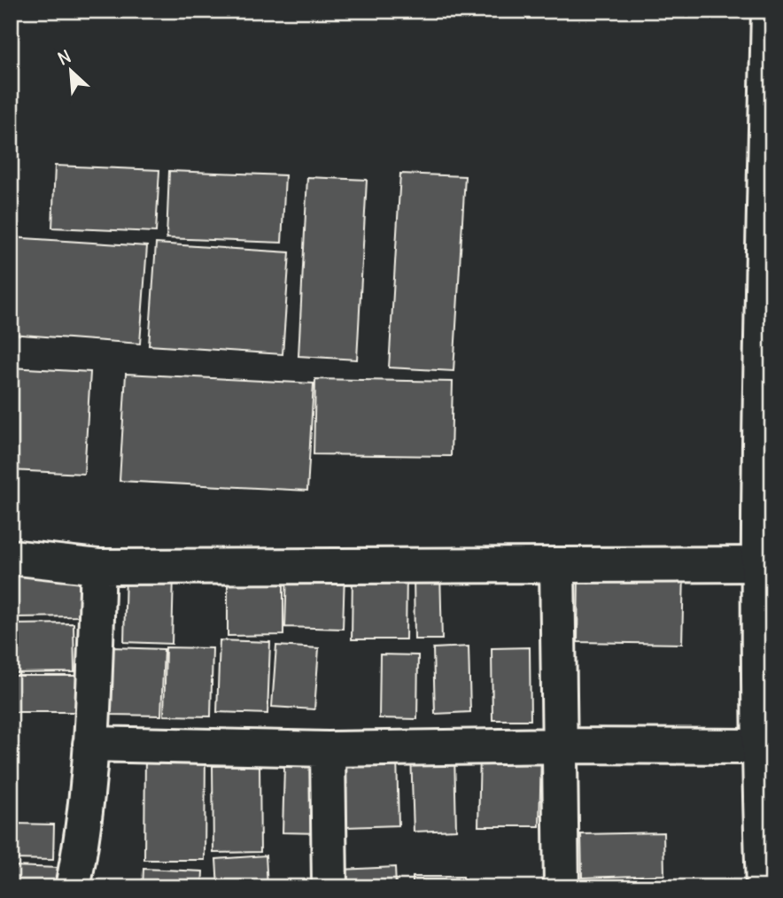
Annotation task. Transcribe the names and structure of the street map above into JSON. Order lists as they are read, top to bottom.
{
  "north": "top left"
}
